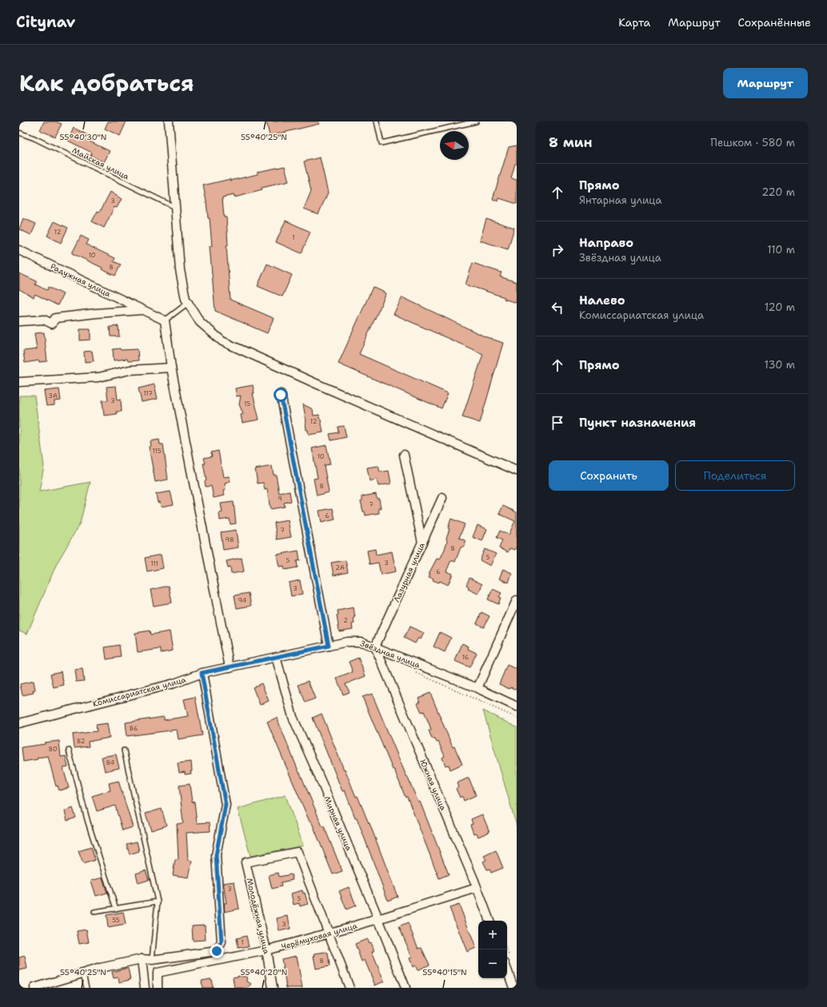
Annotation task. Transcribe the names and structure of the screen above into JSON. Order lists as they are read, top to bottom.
{
  "streets": {
    "street": [
      "Радужная улица",
      "Лазурная улица",
      "Звёздная улица",
      "Комиссариатская улица",
      "Южная улица",
      "Мирная улица",
      "Молодёжная улица",
      "Черёмуховая улица"
    ],
    "lane": ["Майская улица"]
  },
  "crossings": [
    ["Лазурная улица", "Звёздная улица"],
    ["Лазурная улица", "Южная улица"],
    ["Звёздная улица", "Комиссариатская улица"],
    ["Звёздная улица", "Южная улица"],
    ["Звёздная улица", "Мирная улица"],
    ["Южная улица", "Черёмуховая улица"],
    ["Мирная улица", "Черёмуховая улица"],
    ["Молодёжная улица", "Черёмуховая улица"]
  ],
  "house_numbers": [
    "3",
    "12",
    "1",
    "10",
    "8",
    "117",
    "3А",
    "3",
    "15",
    "12",
    "115",
    "10",
    "8",
    "9",
    "7",
    "6",
    "7",
    "98",
    "8",
    "5",
    "5",
    "3",
    "111",
    "2А",
    "6",
    "3",
    "94",
    "2",
    "16",
    "86",
    "82",
    "80",
    "84",
    "3",
    "5",
    "55",
    "3",
    "1",
    "8"
  ],
  "north": "left",
  "page": {
    "header": "Citynav",
    "nav": ["Карта", "Маршрут", "Сохранённые"],
    "title": "Как добраться",
    "buttons": [
      "Маршрут",
      ["Сохранить", "Поделиться"]
    ],
    "heading": ["8 мин", "Пешком · 580 m"],
    "list": [
      ["Прямо", "Янтарная улица", "220 m"],
      ["Направо", "Звёздная улица", "110 m"],
      ["Налево", "Комиссариатская улица", "120 m"],
      ["Прямо", "130 m"],
      "Пункт назначения"
    ],
    "map_buttons": ["+", "−"]
  },
  "coordinates": [
    "55°40'30\"N",
    "55°40'25\"N",
    "55°40'20\"N",
    "55°40'15\"N"
  ]
}
